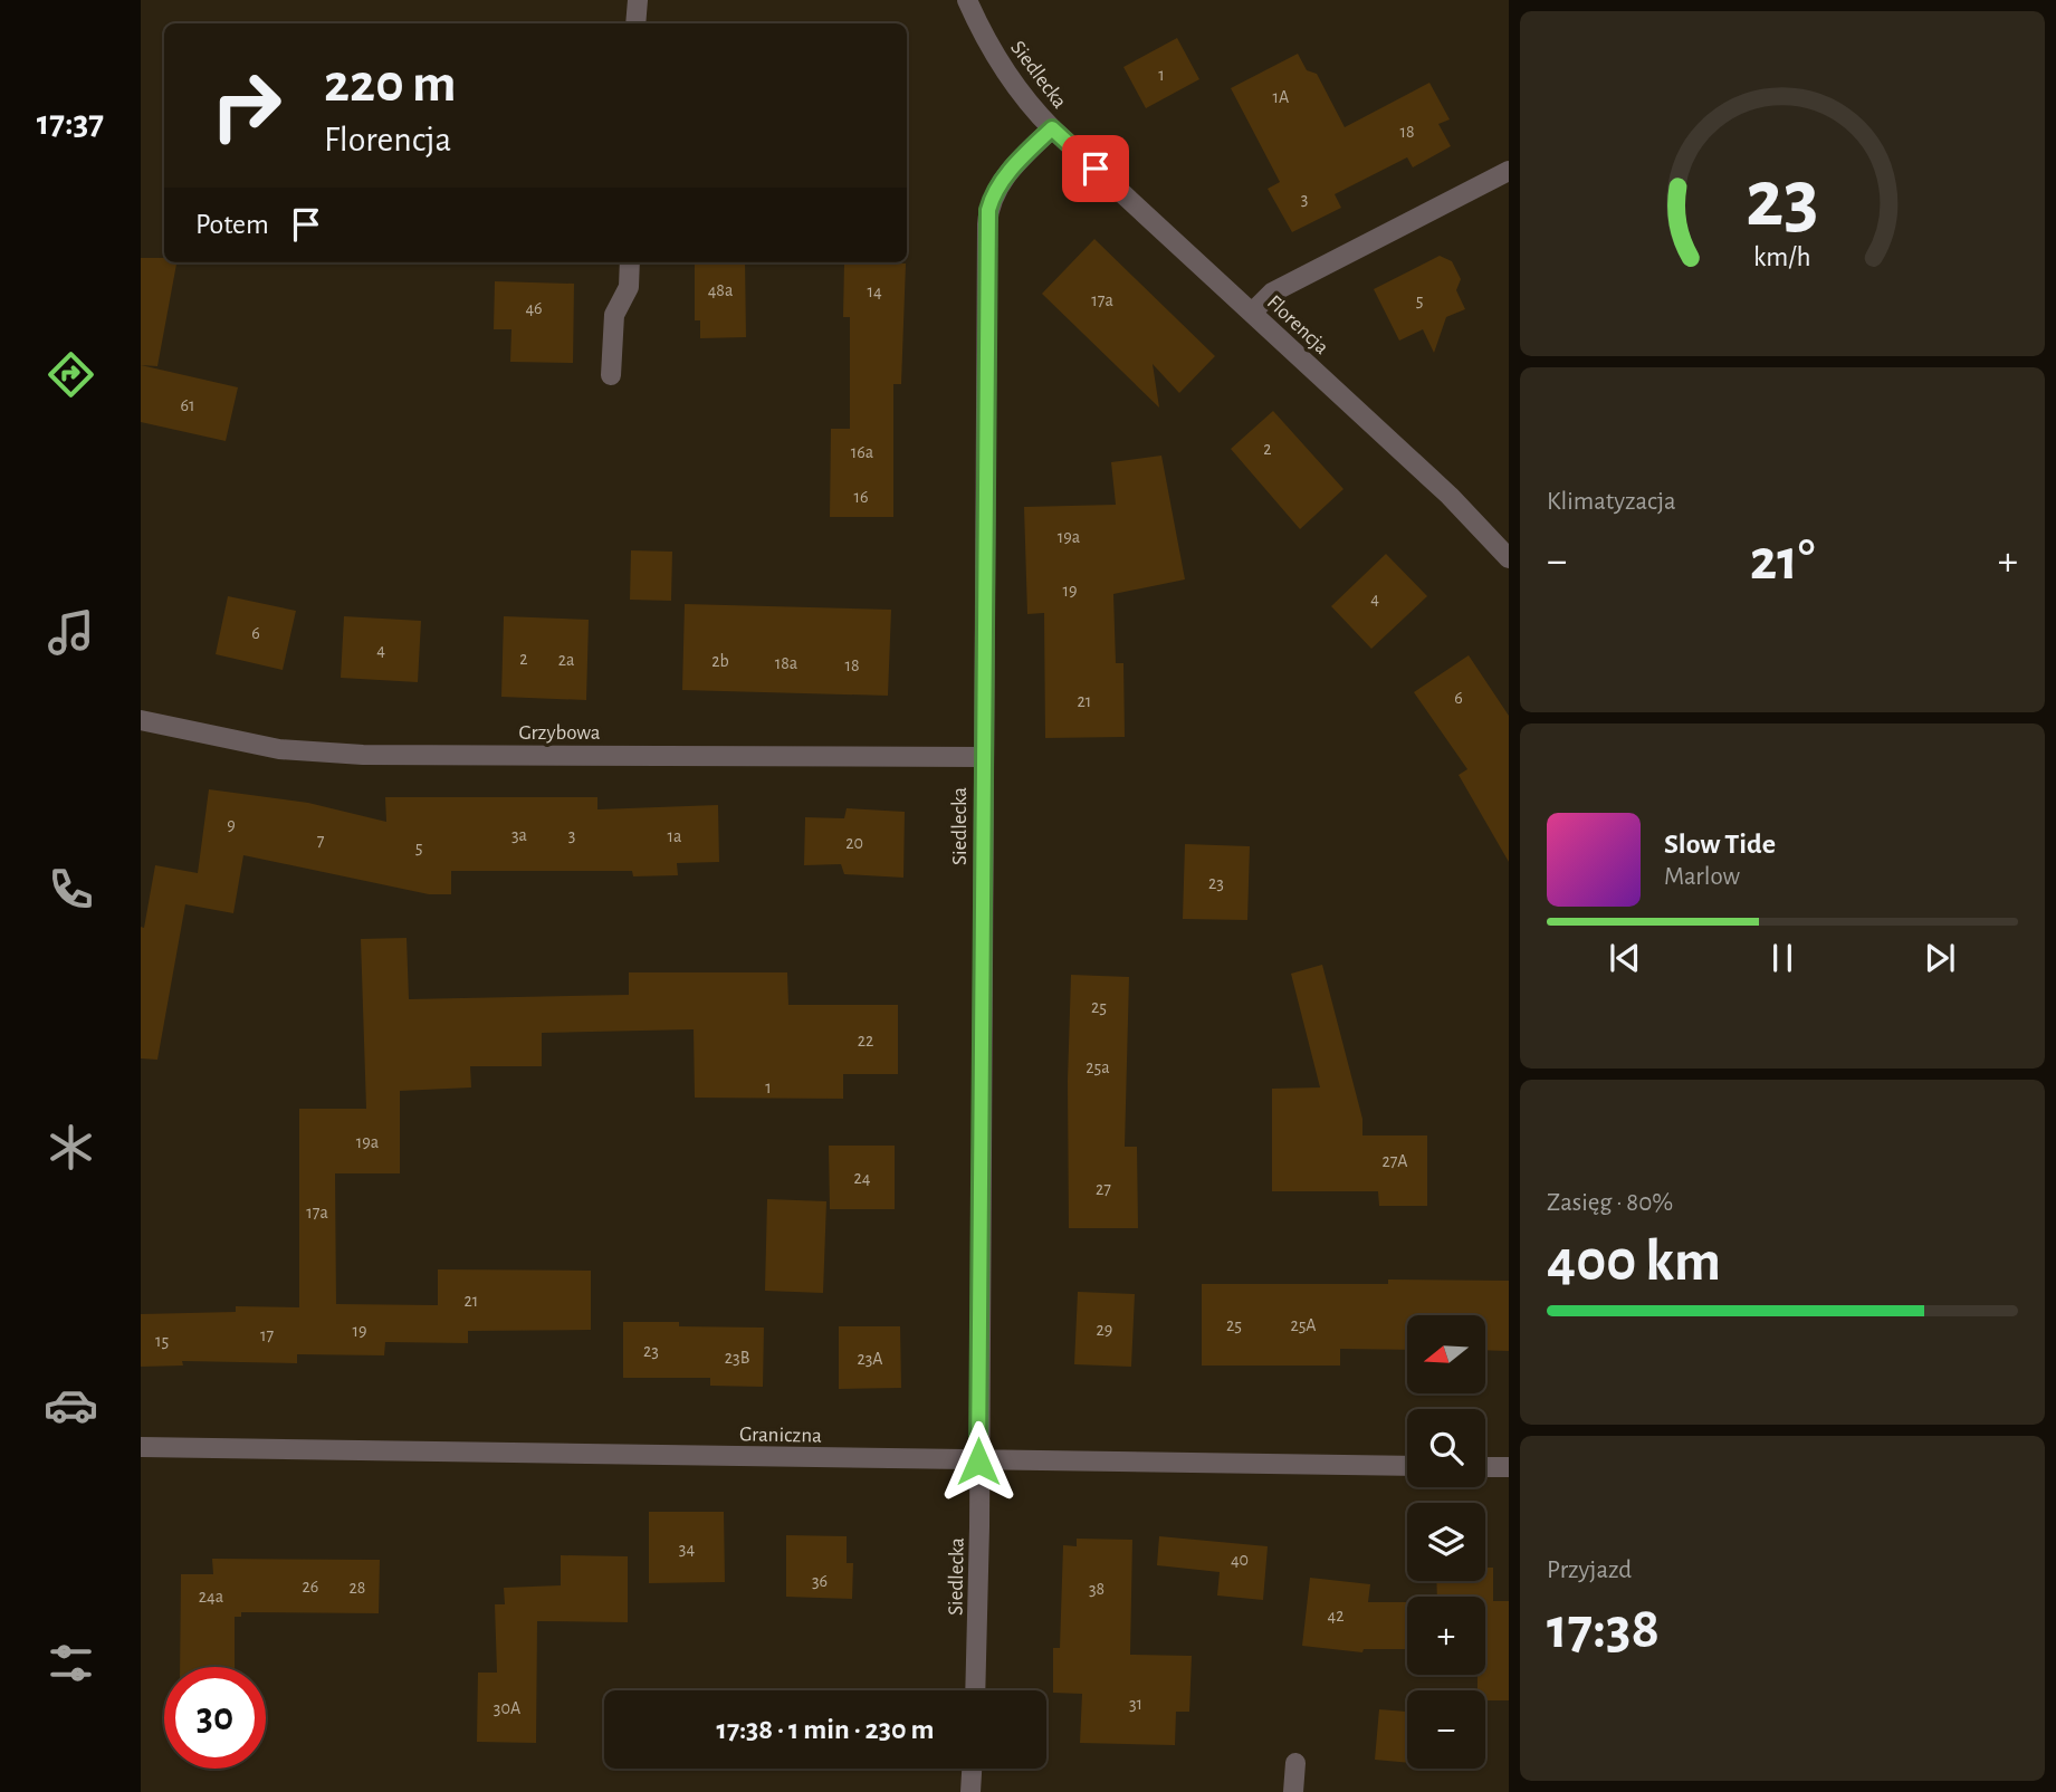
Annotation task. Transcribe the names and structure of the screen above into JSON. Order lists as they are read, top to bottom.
{
  "streets": {
    "street": [
      "Siedlecka",
      "Florencja",
      "Grzybowa",
      "Graniczna"
    ]
  },
  "crossings": [
    ["Siedlecka", "Florencja"],
    ["Siedlecka", "Grzybowa"],
    ["Siedlecka", "Graniczna"]
  ],
  "house_numbers": [
    "1",
    "1A",
    "18",
    "3",
    "48a",
    "14",
    "17a",
    "5",
    "46",
    "61",
    "2",
    "16a",
    "16",
    "19a",
    "19",
    "4",
    "6",
    "4",
    "2",
    "2a",
    "2b",
    "18a",
    "18",
    "6",
    "21",
    "9",
    "3a",
    "3",
    "1a",
    "7",
    "20",
    "5",
    "23",
    "25",
    "22",
    "25a",
    "1",
    "19a",
    "27A",
    "24",
    "27",
    "17a",
    "21",
    "25",
    "25A",
    "29",
    "19",
    "17",
    "15",
    "23",
    "23B",
    "23A",
    "34",
    "40",
    "36",
    "26",
    "28",
    "38",
    "24a",
    "42",
    "31",
    "30A"
  ],
  "north": "left",
  "page": {
    "tabs": "17:37",
    "turn": ["220 m", "Florencja"],
    "then": "Potem",
    "tile": [
      "Klimatyzacja",
      ["Zasięg · 80%", "400 km"],
      ["Przyjazd", "17:38"]
    ],
    "heat": ["−", "21°", "+"],
    "song": ["Slow Tide", "Marlow"],
    "map_buttons": ["+", "−"],
    "limit": "30",
    "trip": "17:38 · 1 min · 230 m",
    "gauge": ["23", "km/h"]
  }
}
